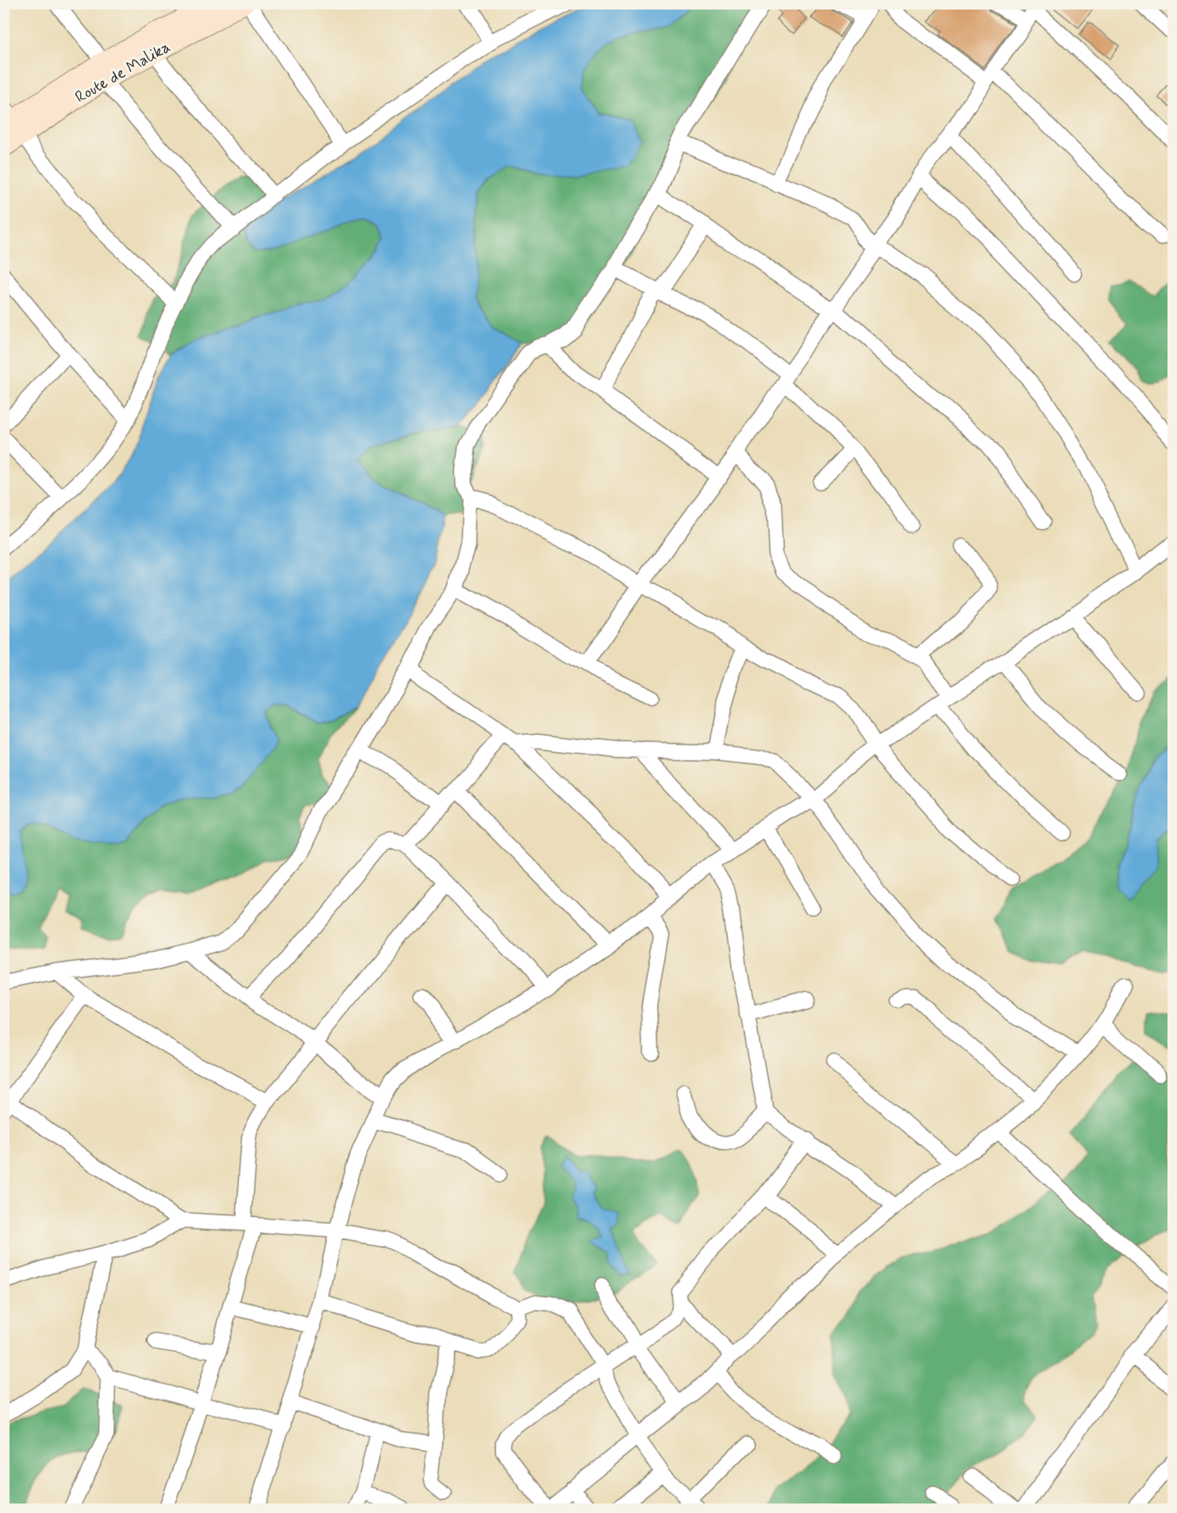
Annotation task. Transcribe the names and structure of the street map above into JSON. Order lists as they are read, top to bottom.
{
  "streets": {
    "main road": ["Route de Malika"]
  }
}
